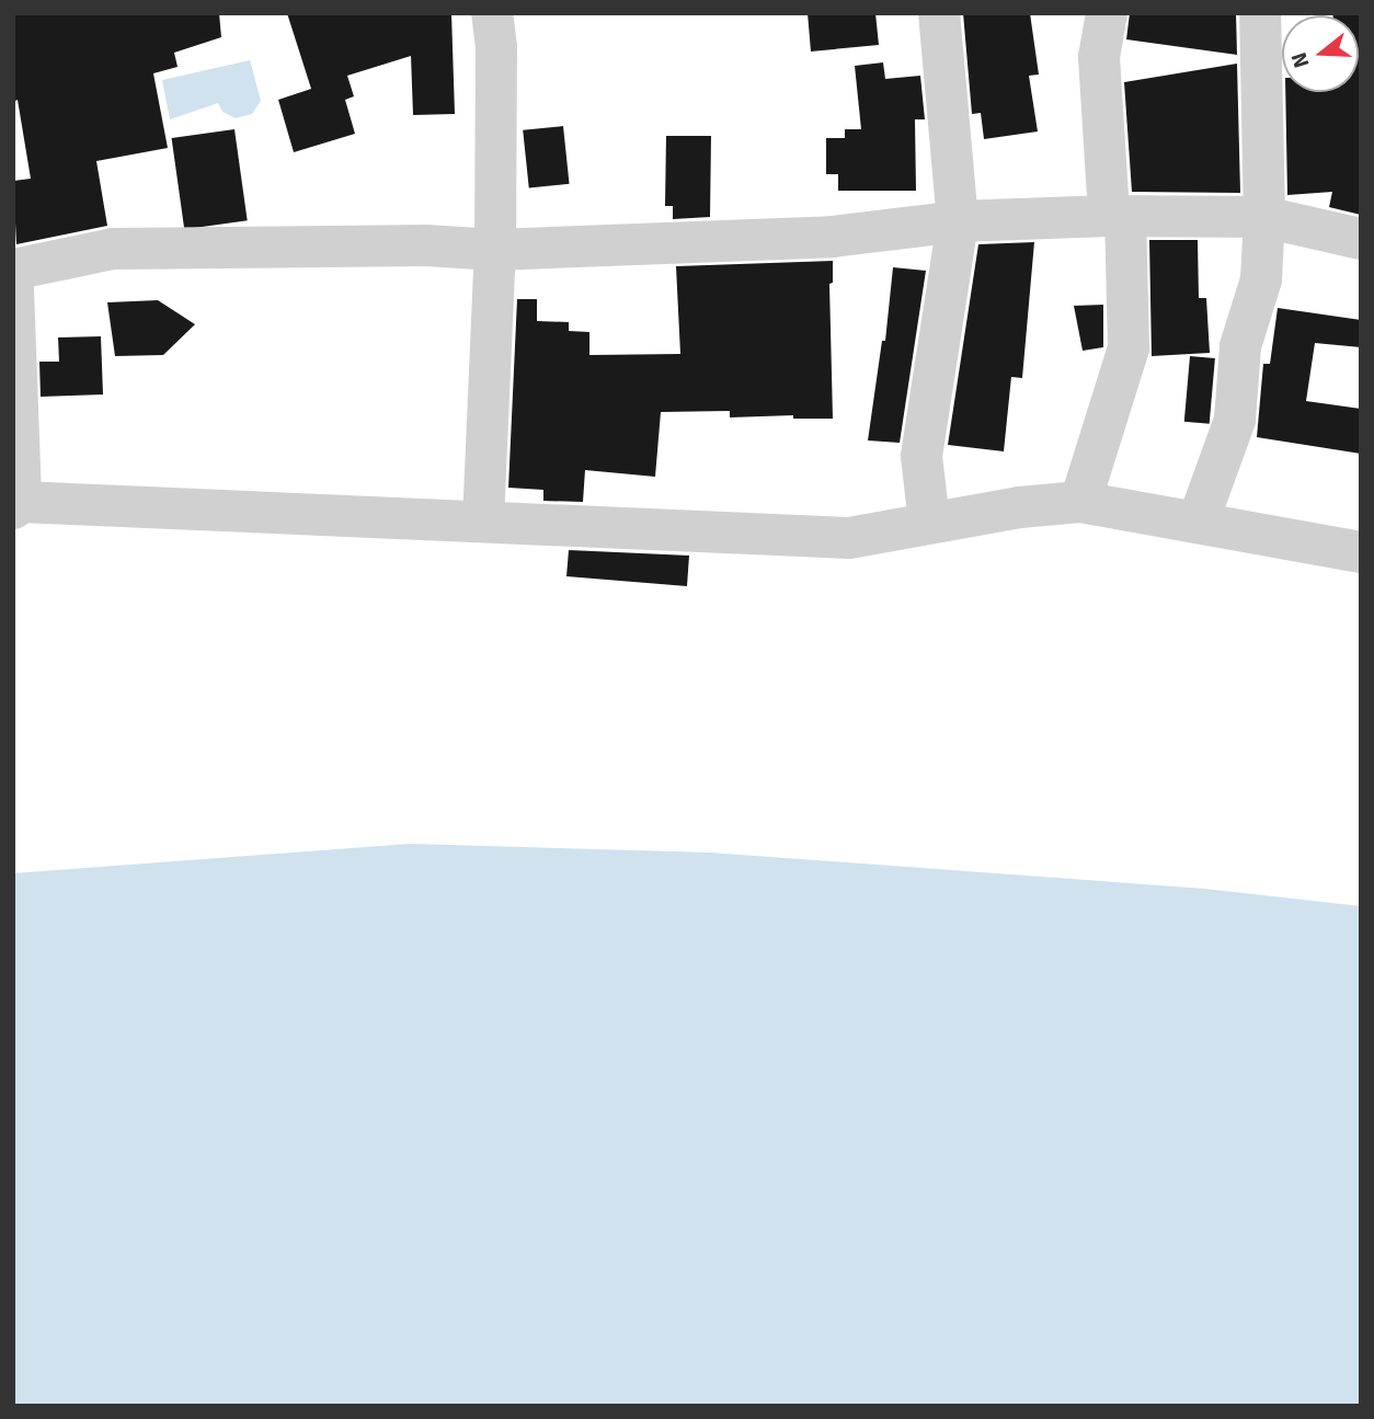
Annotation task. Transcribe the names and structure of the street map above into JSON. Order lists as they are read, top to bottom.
{
  "north": "left"
}
